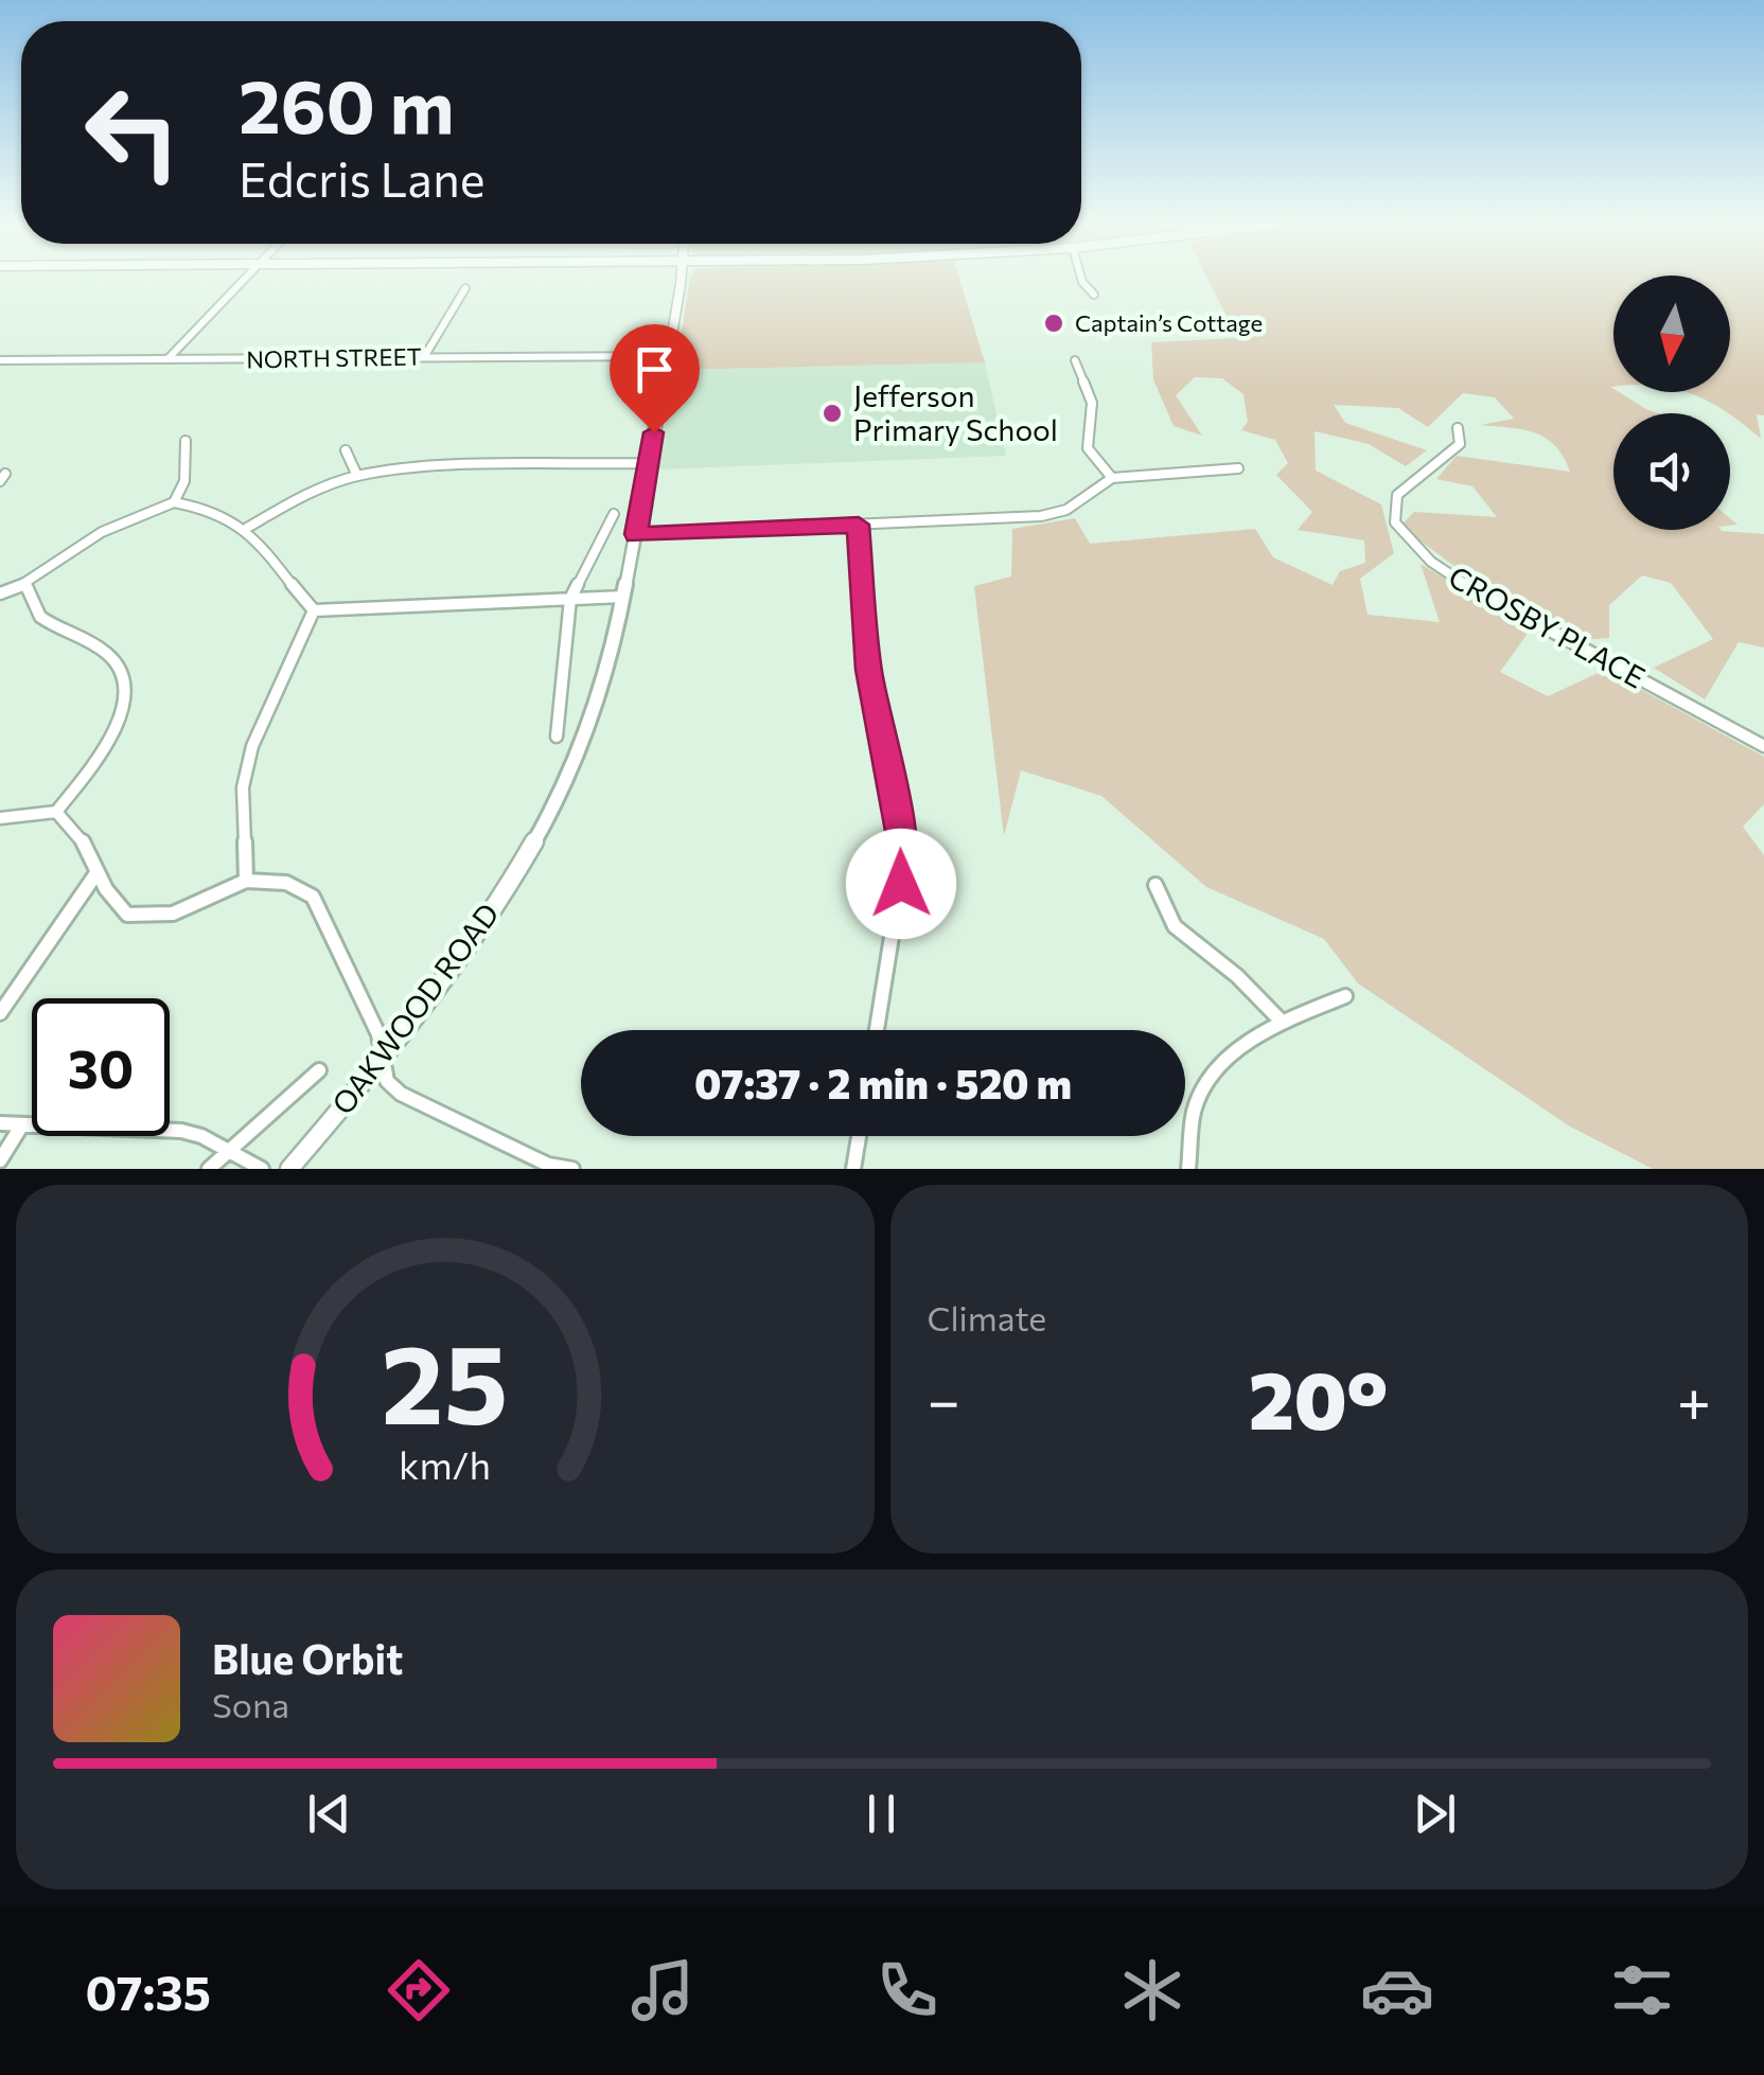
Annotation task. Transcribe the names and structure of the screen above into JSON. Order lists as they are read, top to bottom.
{
  "streets": {
    "main road": ["OAKWOOD ROAD"],
    "street": ["NORTH STREET", "CROSBY PLACE"]
  },
  "crossings": [
    ["NORTH STREET", "OAKWOOD ROAD"]
  ],
  "places": ["Captain’s Cottage", "Jefferson Primary School"],
  "north": "bottom",
  "page": {
    "turn": ["260 m", "Edcris Lane"],
    "limit": "30",
    "trip": "07:37 · 2 min · 520 m",
    "tile": "Climate",
    "heat": ["−", "20°", "+"],
    "song": ["Blue Orbit", "Sona"],
    "tabs": "07:35",
    "gauge": ["25", "km/h"]
  }
}
